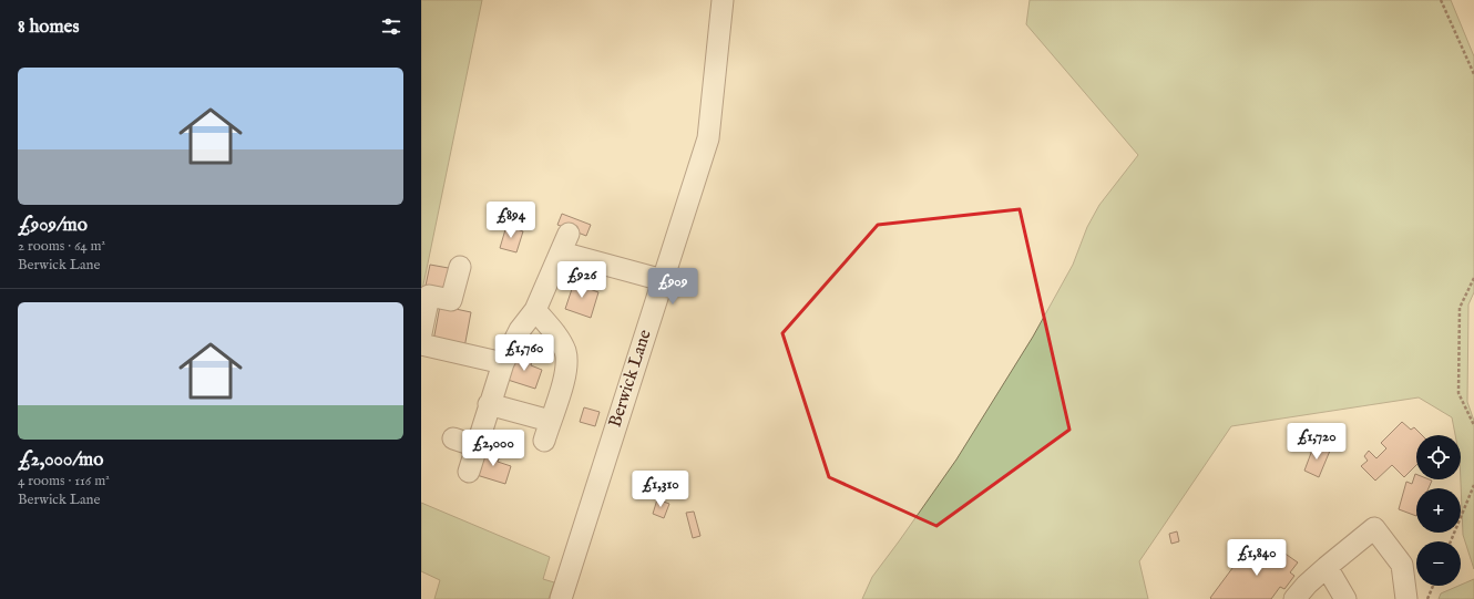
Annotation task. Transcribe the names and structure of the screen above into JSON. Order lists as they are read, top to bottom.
{
  "streets": {
    "street": ["Berwick Lane"]
  },
  "page": {
    "heading": "8 homes",
    "list": [
      {
        "name": "£909/mo",
        "note": "2 rooms · 64 m² · Berwick Lane"
      },
      {
        "name": "£2,000/mo",
        "note": "4 rooms · 116 m² · Berwick Lane"
      }
    ],
    "price": [
      "£894",
      "£926",
      "£909",
      "£1,760",
      "£1,720",
      "£2,000",
      "£1,310",
      "£1,840"
    ],
    "map_buttons": ["+", "−"]
  }
}
